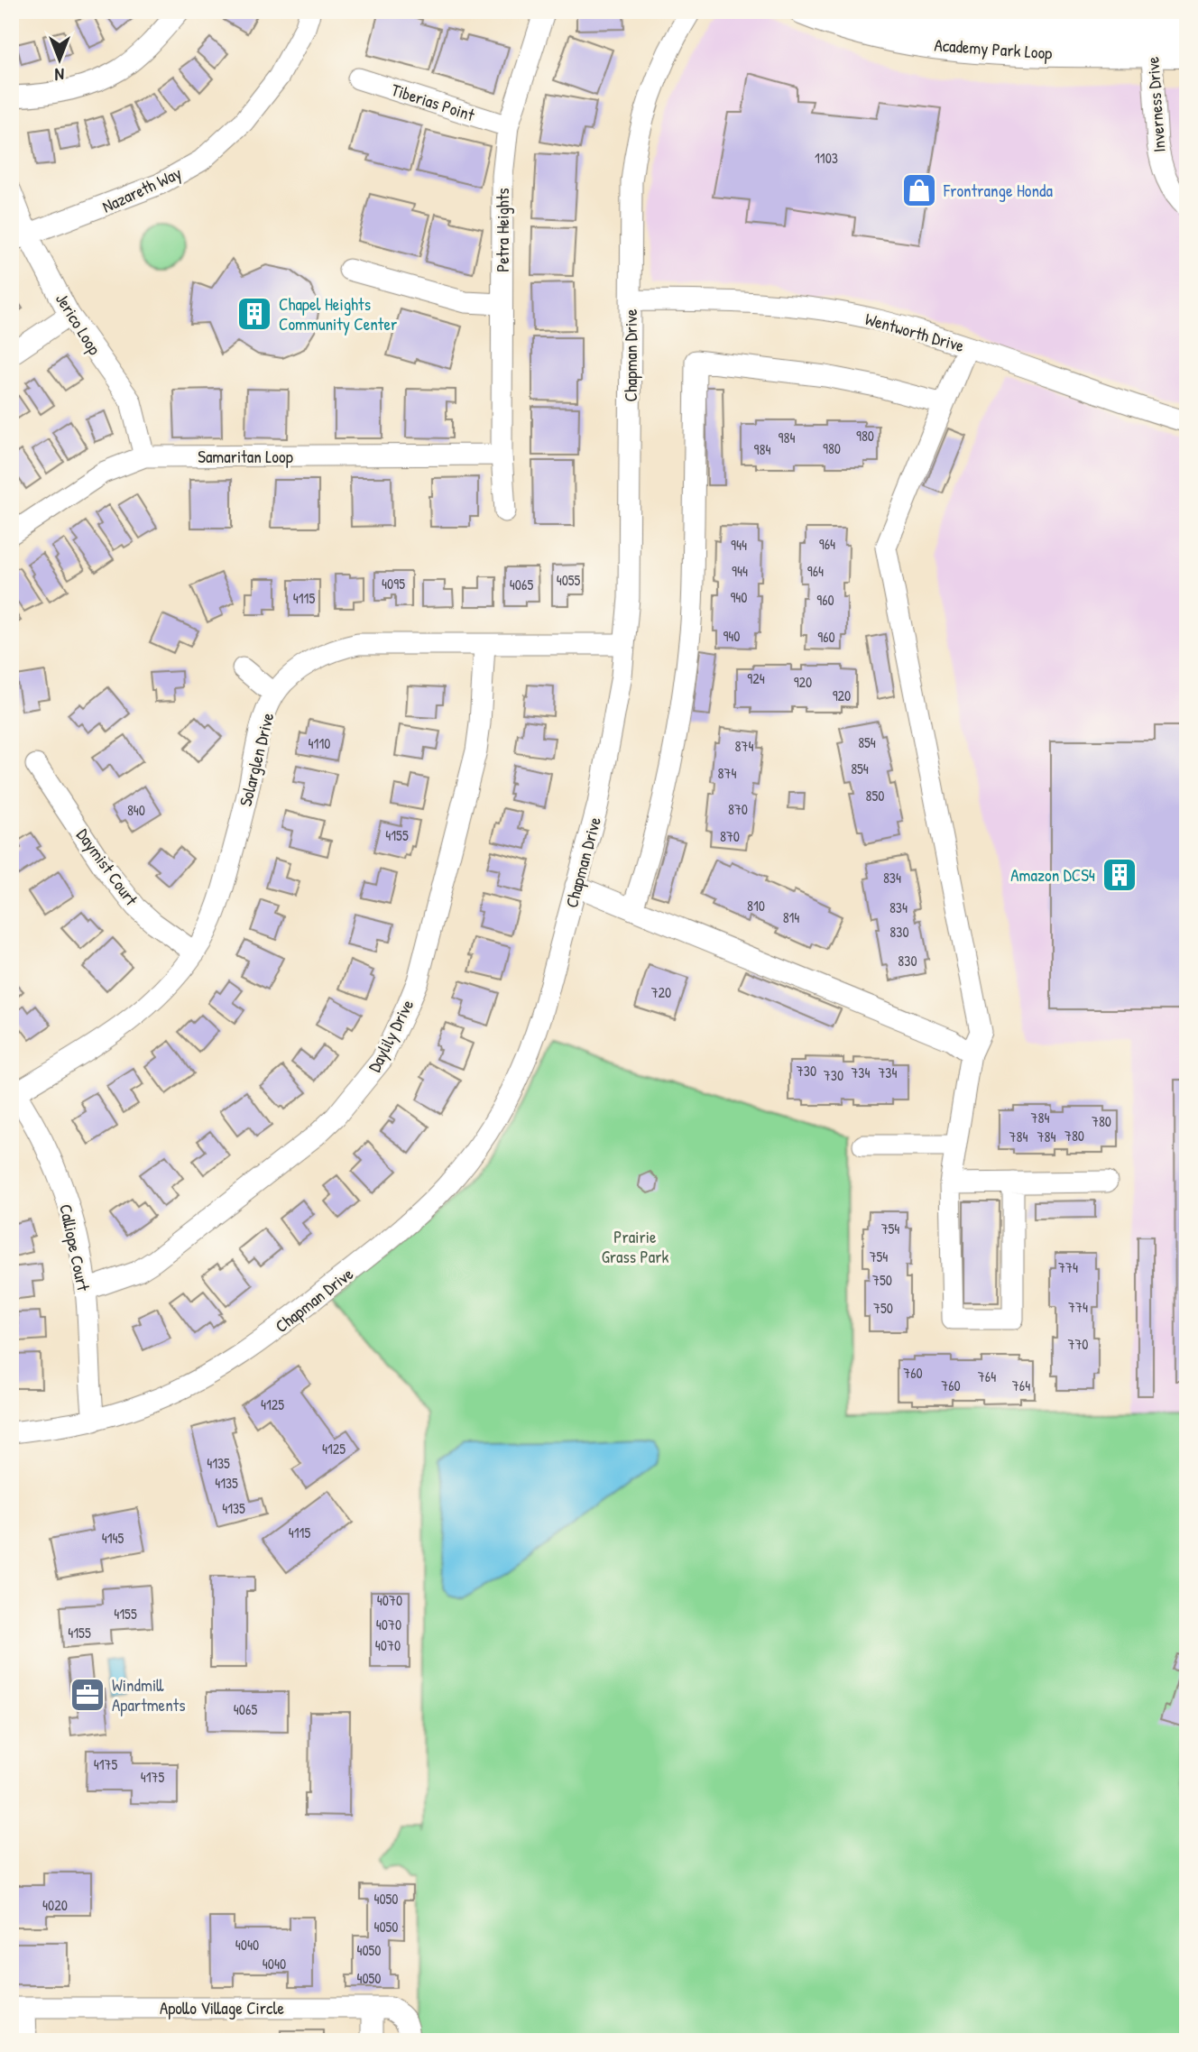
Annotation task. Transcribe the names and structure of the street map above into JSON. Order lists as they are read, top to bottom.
{
  "streets": {
    "street": [
      "Academy Park Loop",
      "Tiberias Point",
      "Inverness Drive",
      "Nazareth Way",
      "Petra Heights",
      "Jerico Loop",
      "Wentworth Drive",
      "Chapman Drive",
      "Samaritan Loop",
      "Solarglen Drive",
      "Daymist Court",
      "Daylily Drive",
      "Calliope Court",
      "Apollo Village Circle"
    ]
  },
  "crossings": [
    ["Academy Park Loop", "Inverness Drive"],
    ["Tiberias Point", "Petra Heights"],
    ["Nazareth Way", "Jerico Loop"],
    ["Petra Heights", "Samaritan Loop"],
    ["Jerico Loop", "Samaritan Loop"],
    ["Wentworth Drive", "Chapman Drive"],
    ["Chapman Drive", "Solarglen Drive"],
    ["Chapman Drive", "Calliope Court"],
    ["Solarglen Drive", "Daymist Court"],
    ["Solarglen Drive", "Daylily Drive"],
    ["Solarglen Drive", "Calliope Court"],
    ["Daylily Drive", "Calliope Court"]
  ],
  "parks": ["Prairie Grass Park"],
  "places": {
    "shop": ["Frontrange Honda"],
    "building": ["Chapel Heights Community Center", "Amazon DCS4"],
    "office": ["Windmill Apartments"]
  },
  "house_numbers": [
    "1103",
    "980",
    "984",
    "980",
    "984",
    "964",
    "944",
    "944",
    "964",
    "4055",
    "4095",
    "4065",
    "940",
    "4115",
    "960",
    "940",
    "960",
    "924",
    "920",
    "920",
    "854",
    "4110",
    "874",
    "854",
    "874",
    "850",
    "870",
    "840",
    "4155",
    "870",
    "834",
    "810",
    "834",
    "814",
    "830",
    "830",
    "720",
    "730",
    "734",
    "734",
    "730",
    "784",
    "780",
    "780",
    "784",
    "784",
    "754",
    "754",
    "774",
    "750",
    "774",
    "750",
    "770",
    "760",
    "764",
    "760",
    "764",
    "4125",
    "4125",
    "4135",
    "4135",
    "4135",
    "4115",
    "4145",
    "4070",
    "4155",
    "4070",
    "4155",
    "4070",
    "4065",
    "4175",
    "4175",
    "4050",
    "4020",
    "4050",
    "4040",
    "4050",
    "4040",
    "4050"
  ],
  "north": "bottom"
}
